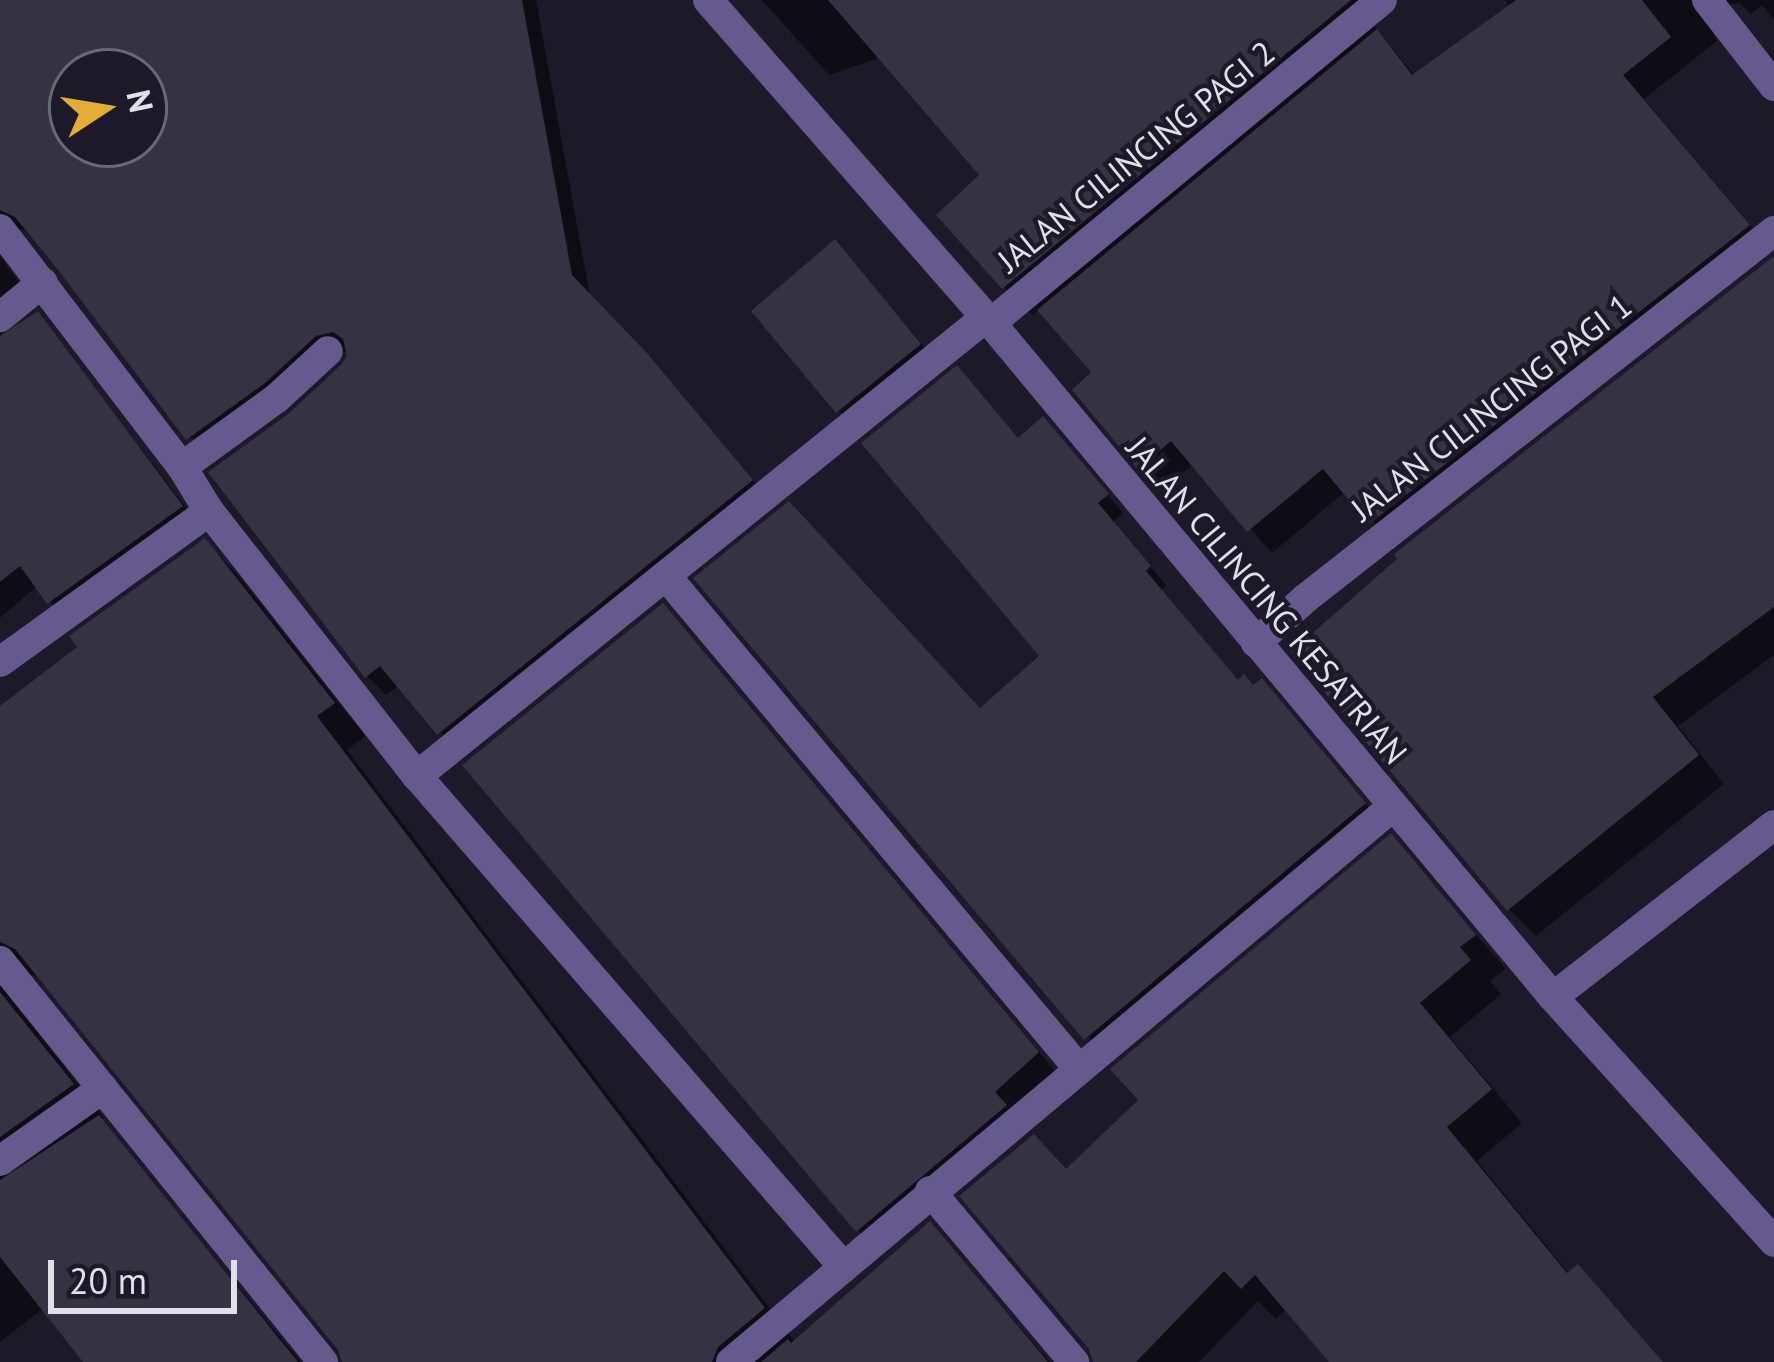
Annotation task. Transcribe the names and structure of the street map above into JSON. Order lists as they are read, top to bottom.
{
  "streets": {
    "street": ["JALAN CILINCING PAGI 2", "JALAN CILINCING PAGI 1", "JALAN CILINCING KESATRIAN"]
  },
  "crossings": [
    ["JALAN CILINCING PAGI 2", "JALAN CILINCING KESATRIAN"],
    ["JALAN CILINCING PAGI 1", "JALAN CILINCING KESATRIAN"]
  ],
  "scale_bar": "20 m",
  "north": "right"
}
